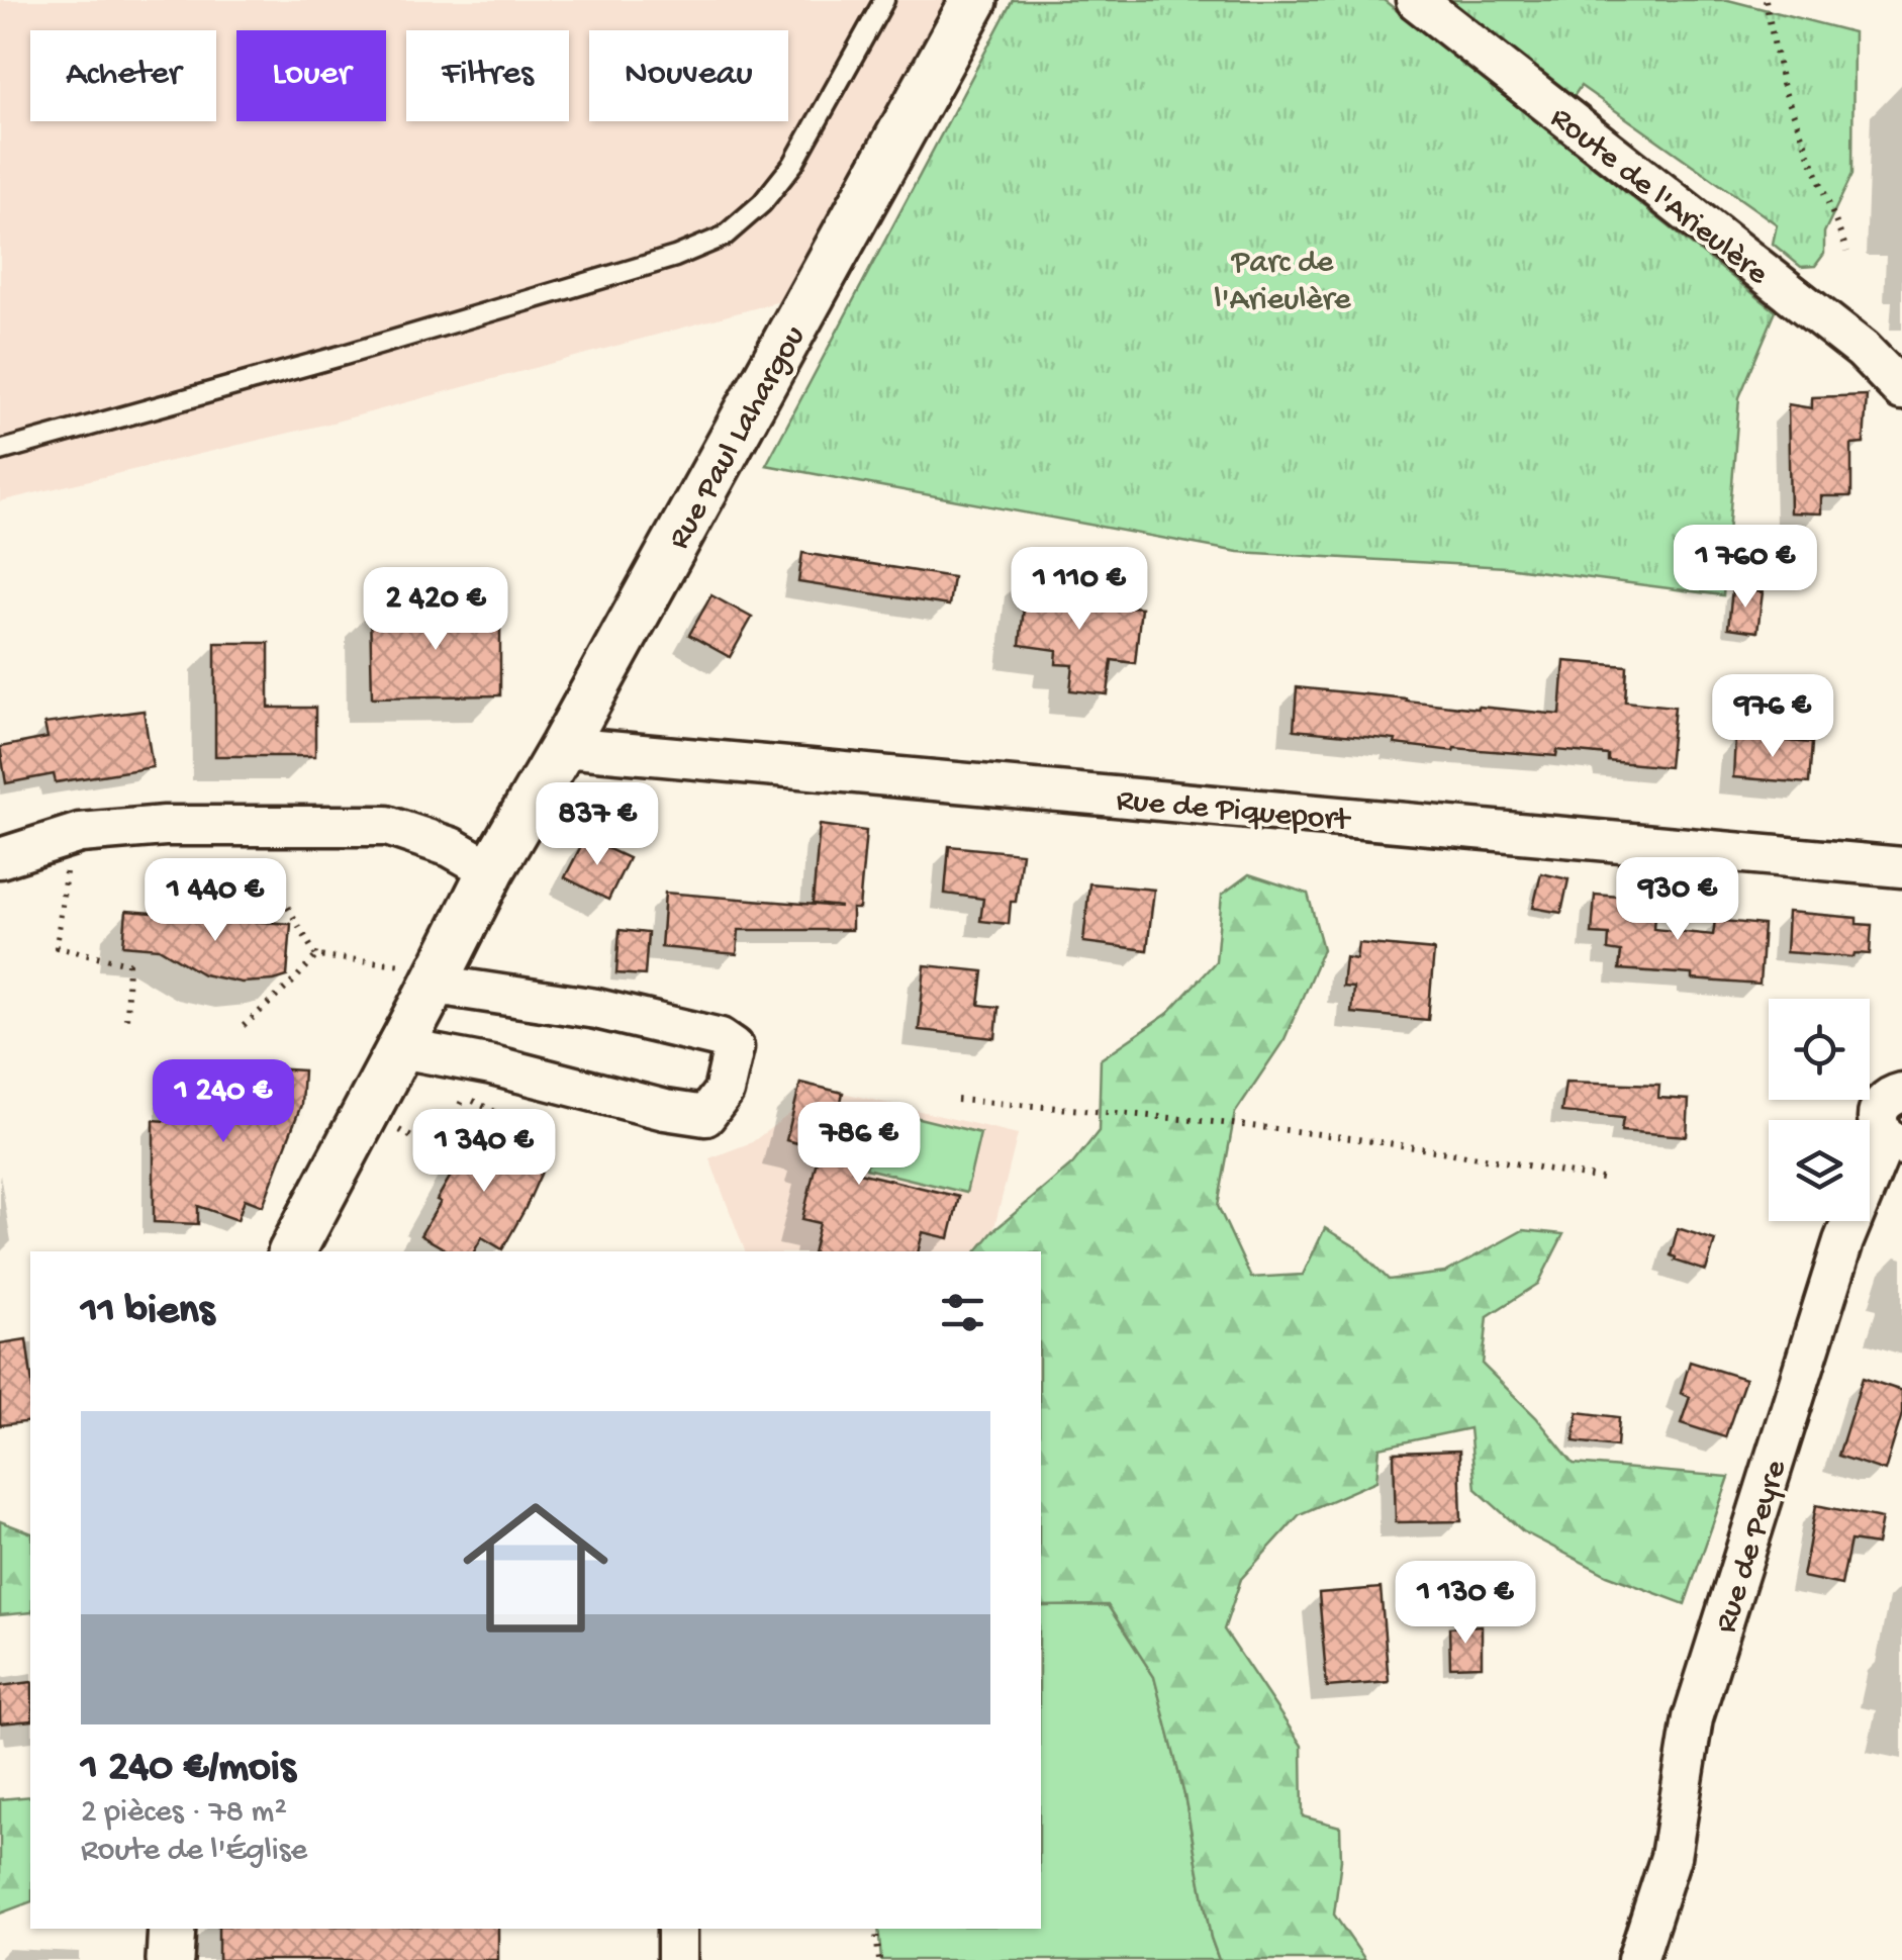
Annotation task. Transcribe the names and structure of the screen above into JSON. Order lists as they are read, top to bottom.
{
  "streets": {
    "street": [
      "Route de l'Arieulère",
      "Rue Paul Lahargou",
      "Rue de Piqueport",
      "Rue de Peyre"
    ]
  },
  "crossings": [
    ["Rue Paul Lahargou", "Rue de Piqueport"]
  ],
  "parks": ["Parc de l'Arieulère"],
  "page": {
    "chip": [
      "Acheter",
      "Louer",
      "Filtres",
      "Nouveau"
    ],
    "price": [
      "1 760 €",
      "1 110 €",
      "2 420 €",
      "976 €",
      "837 €",
      "930 €",
      "1 440 €",
      "1 240 €",
      "786 €",
      "1 340 €",
      "1 130 €"
    ],
    "heading": "11 biens",
    "list": [
      {
        "name": "1 240 €/mois",
        "note": "2 pièces · 78 m² · Route de l'Église"
      }
    ]
  }
}
